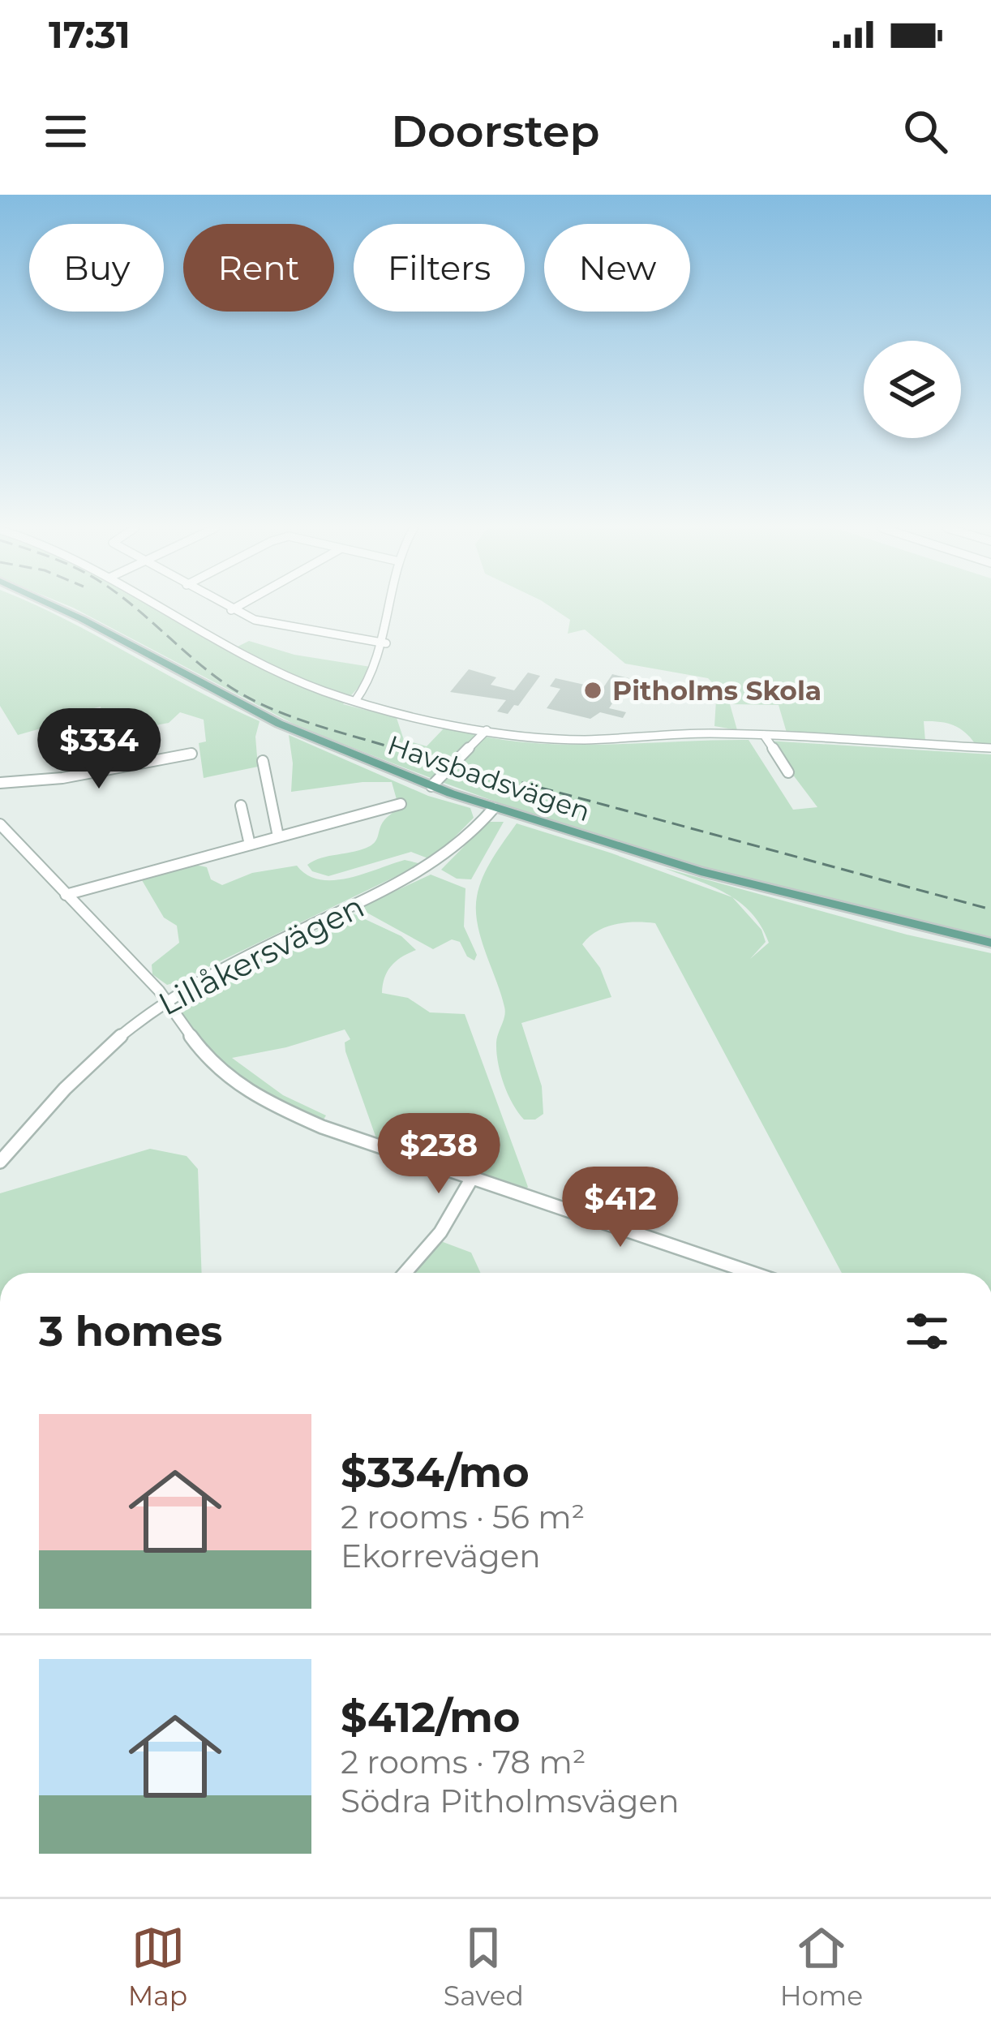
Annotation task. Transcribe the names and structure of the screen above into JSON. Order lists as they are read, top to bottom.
{
  "streets": {
    "main road": ["Havsbadsvägen"],
    "street": ["Lillåkersvägen"]
  },
  "crossings": [
    ["Havsbadsvägen", "Lillåkersvägen"]
  ],
  "places": ["Pitholms Skola"],
  "page": {
    "status": "17:31",
    "header": "Doorstep",
    "chip": [
      "Buy",
      "Rent",
      "Filters",
      "New"
    ],
    "price": ["$334", "$238", "$412"],
    "heading": "3 homes",
    "list": [
      {
        "name": "$334/mo",
        "note": "2 rooms · 56 m² · Ekorrevägen"
      },
      {
        "name": "$412/mo",
        "note": "2 rooms · 78 m² · Södra Pitholmsvägen"
      }
    ],
    "tabs": ["Map", "Saved", "Home"]
  }
}
